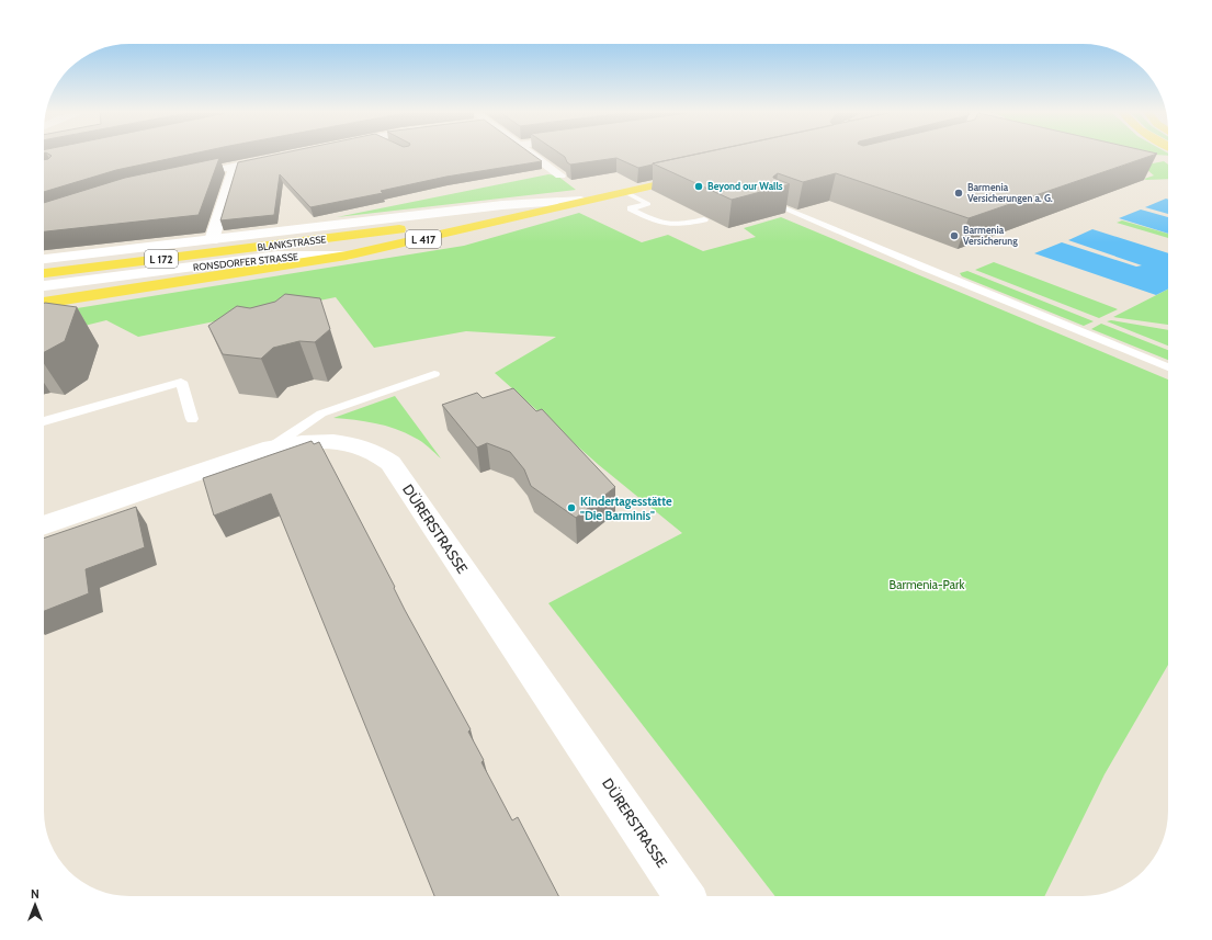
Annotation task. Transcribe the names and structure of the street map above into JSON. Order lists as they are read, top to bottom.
{
  "streets": {
    "main road": [
      "L 417",
      "BLANKSTRASSE",
      "L 172",
      "RONSDORFER STRASSE"
    ],
    "street": ["DÜRERSTRASSE"]
  },
  "crossings": [
    ["BLANKSTRASSE", "RONSDORFER STRASSE"]
  ],
  "parks": ["Barmenia-Park"],
  "places": [
    "Beyond our Walls",
    "Barmenia Versicherungen a. G.",
    "Barmenia Versicherung",
    "Kindertagesstätte \"Die Barminis\""
  ],
  "north": "top"
}
